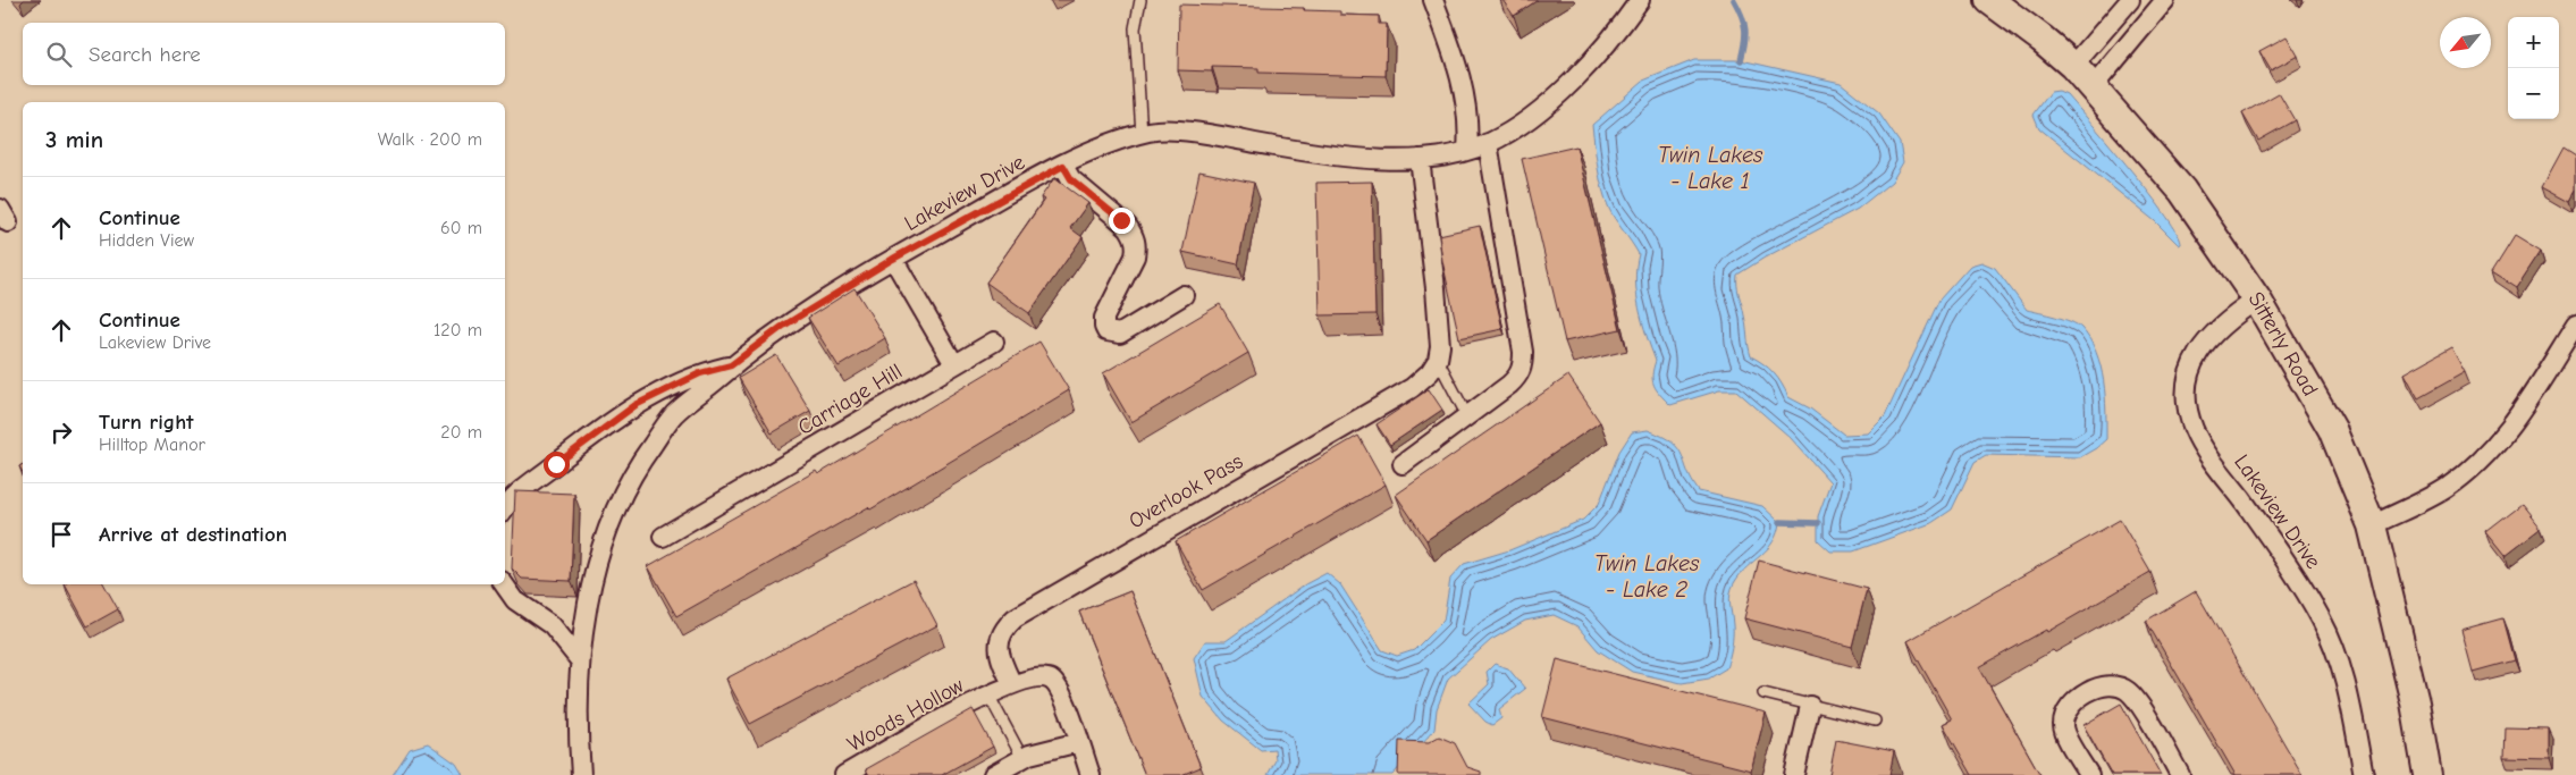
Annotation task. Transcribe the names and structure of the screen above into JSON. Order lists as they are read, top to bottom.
{
  "streets": {
    "street": [
      "Lakeview Drive",
      "Sitterly Road",
      "Carriage Hill",
      "Overlook Pass",
      "Woods Hollow"
    ]
  },
  "crossings": [
    ["Lakeview Drive", "Sitterly Road"],
    ["Overlook Pass", "Woods Hollow"]
  ],
  "water": ["Twin Lakes - Lake 1", "Twin Lakes - Lake 2"],
  "north": "bottom left",
  "page": {
    "map_buttons": ["+", "−"],
    "search": "Search here",
    "heading": ["3 min", "Walk · 200 m"],
    "list": [
      ["Continue", "Hidden View", "60 m"],
      ["Continue", "Lakeview Drive", "120 m"],
      ["Turn right", "Hilltop Manor", "20 m"],
      "Arrive at destination"
    ]
  }
}
